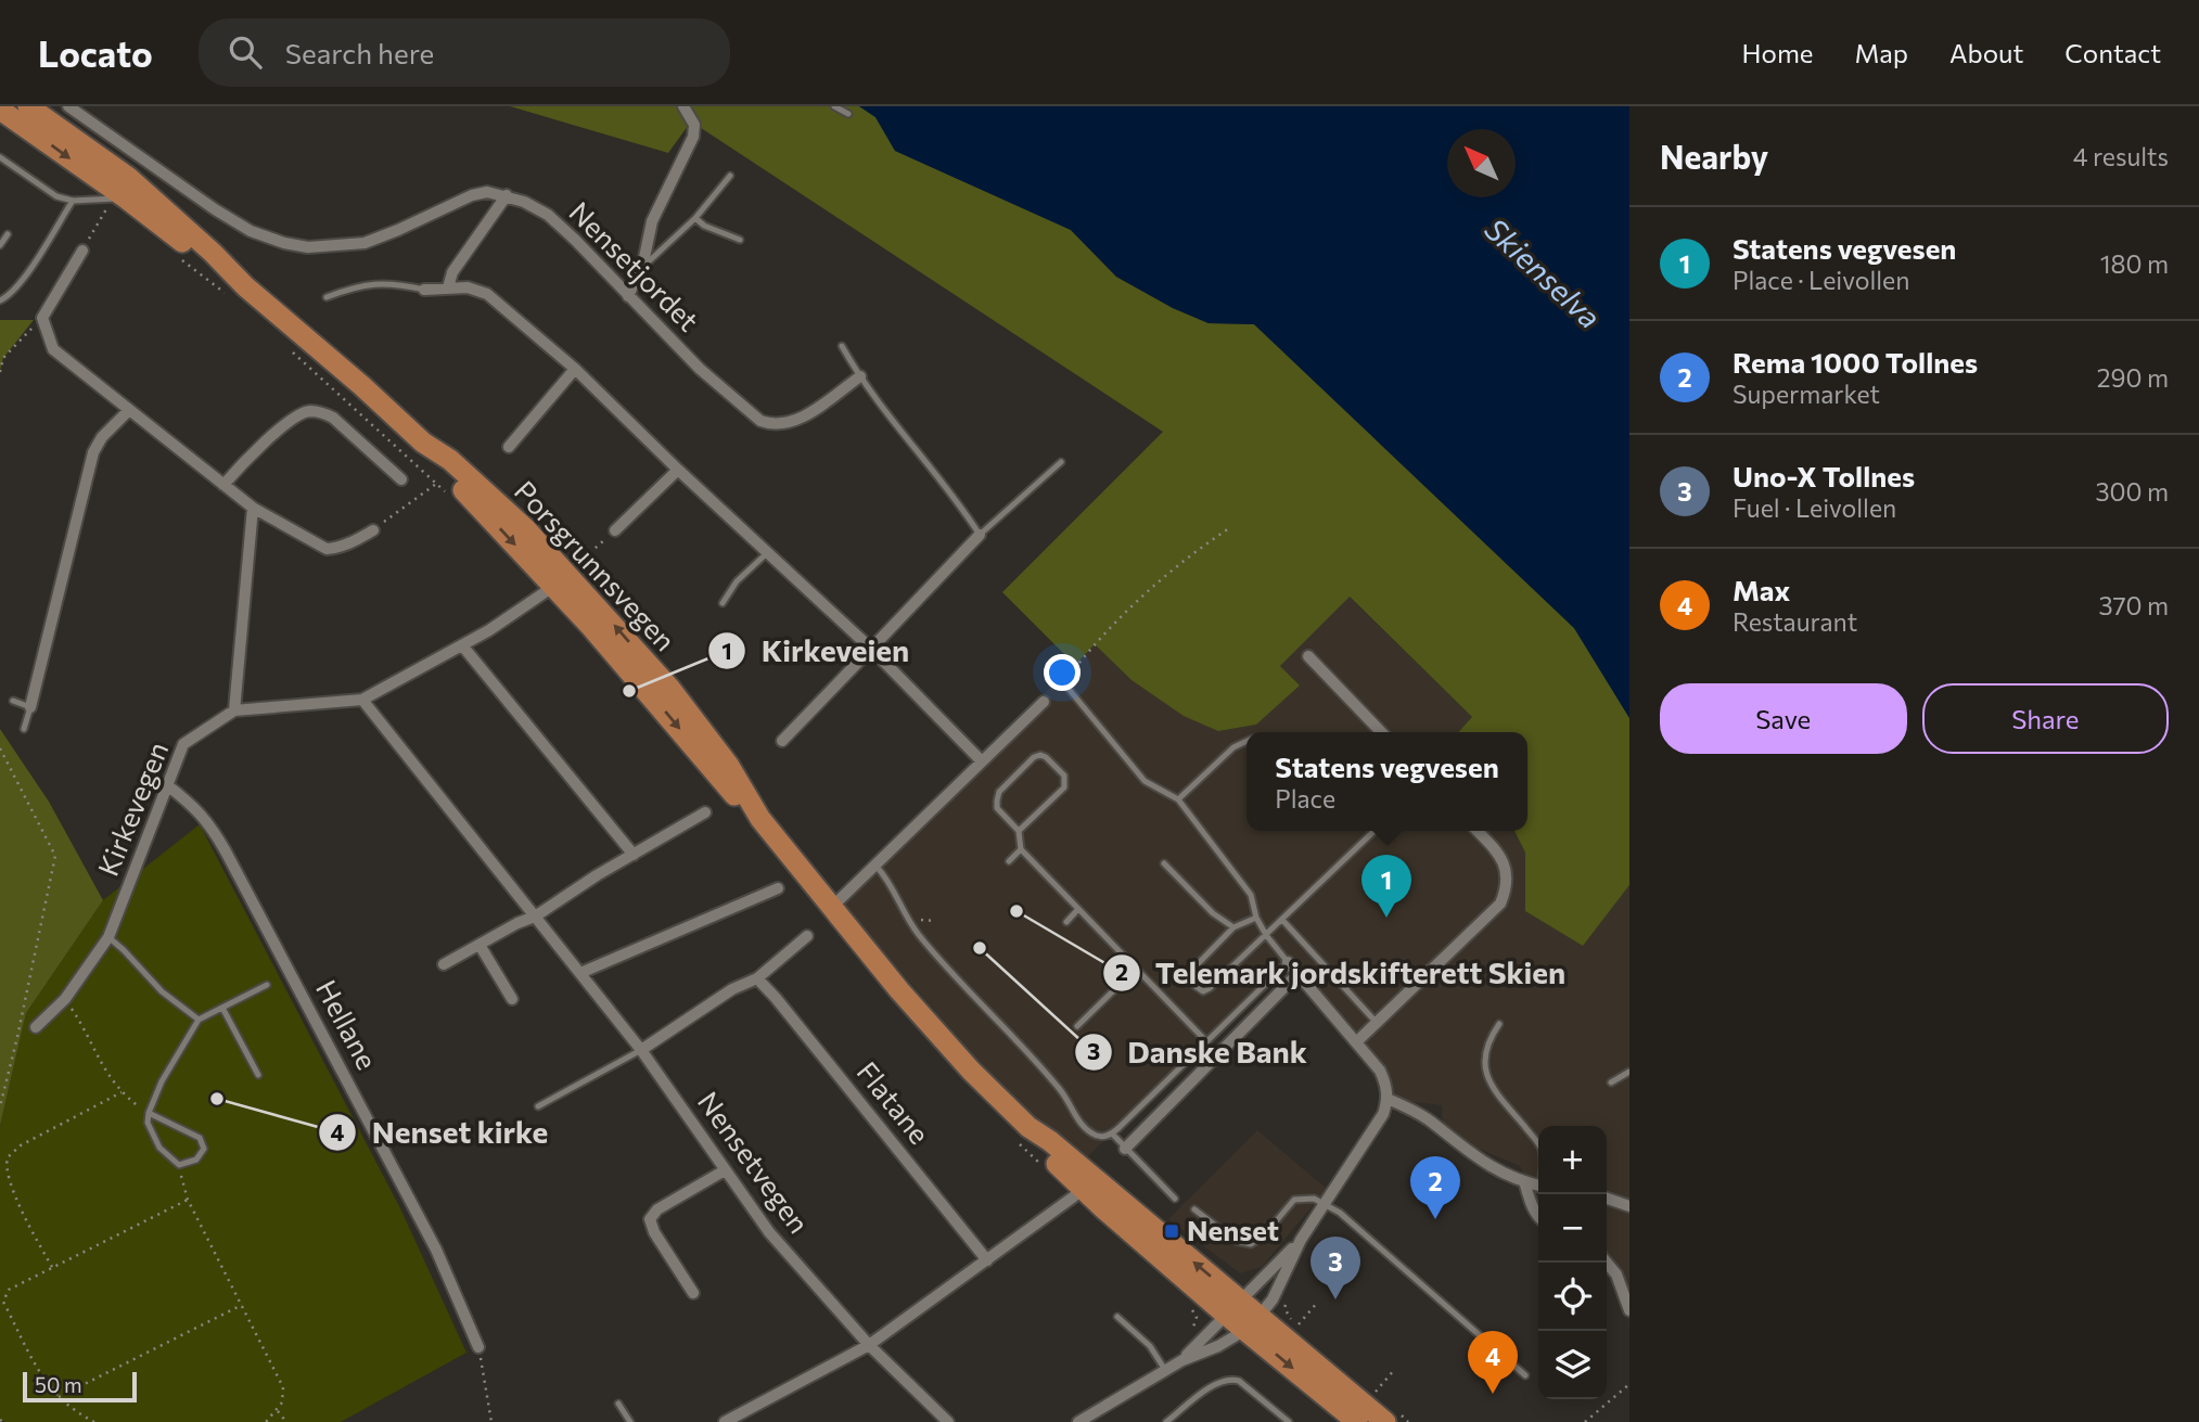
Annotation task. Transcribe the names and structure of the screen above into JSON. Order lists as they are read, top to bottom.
{
  "streets": {
    "highway": ["Porsgrunnsvegen"],
    "street": [
      "Nensetjordet",
      "Kirkevegen",
      "Hellane",
      "Flatane",
      "Nensetvegen"
    ]
  },
  "crossings": [
    ["Porsgrunnsvegen", "Kirkevegen"],
    ["Kirkevegen", "Hellane"],
    ["Kirkevegen", "Nensetvegen"]
  ],
  "water": ["Skienselva"],
  "places": {
    "other": [
      "Kirkeveien",
      "Telemark jordskifterett Skien",
      "Danske Bank",
      "Nenset kirke"
    ],
    "transit": ["Nenset"]
  },
  "scale_bar": "50 m",
  "north": "top left",
  "page": {
    "header": "Locato",
    "search": "Search here",
    "nav": [
      "Home",
      "Map",
      "About",
      "Contact"
    ],
    "heading": ["Nearby", "4 results"],
    "list": [
      {
        "mark": "1",
        "name": "Statens vegvesen",
        "note": "Place · Leivollen",
        "value": "180 m"
      },
      {
        "mark": "2",
        "name": "Rema 1000 Tollnes",
        "note": "Supermarket",
        "value": "290 m"
      },
      {
        "mark": "3",
        "name": "Uno-X Tollnes",
        "note": "Fuel · Leivollen",
        "value": "300 m"
      },
      {
        "mark": "4",
        "name": "Max",
        "note": "Restaurant",
        "value": "370 m"
      }
    ],
    "buttons": ["Save", "Share"],
    "popup": ["Statens vegvesen", "Place"],
    "pins": [
      "1",
      "2",
      "3",
      "4"
    ],
    "map_buttons": ["+", "−"],
    "scale": "50 m"
  }
}
